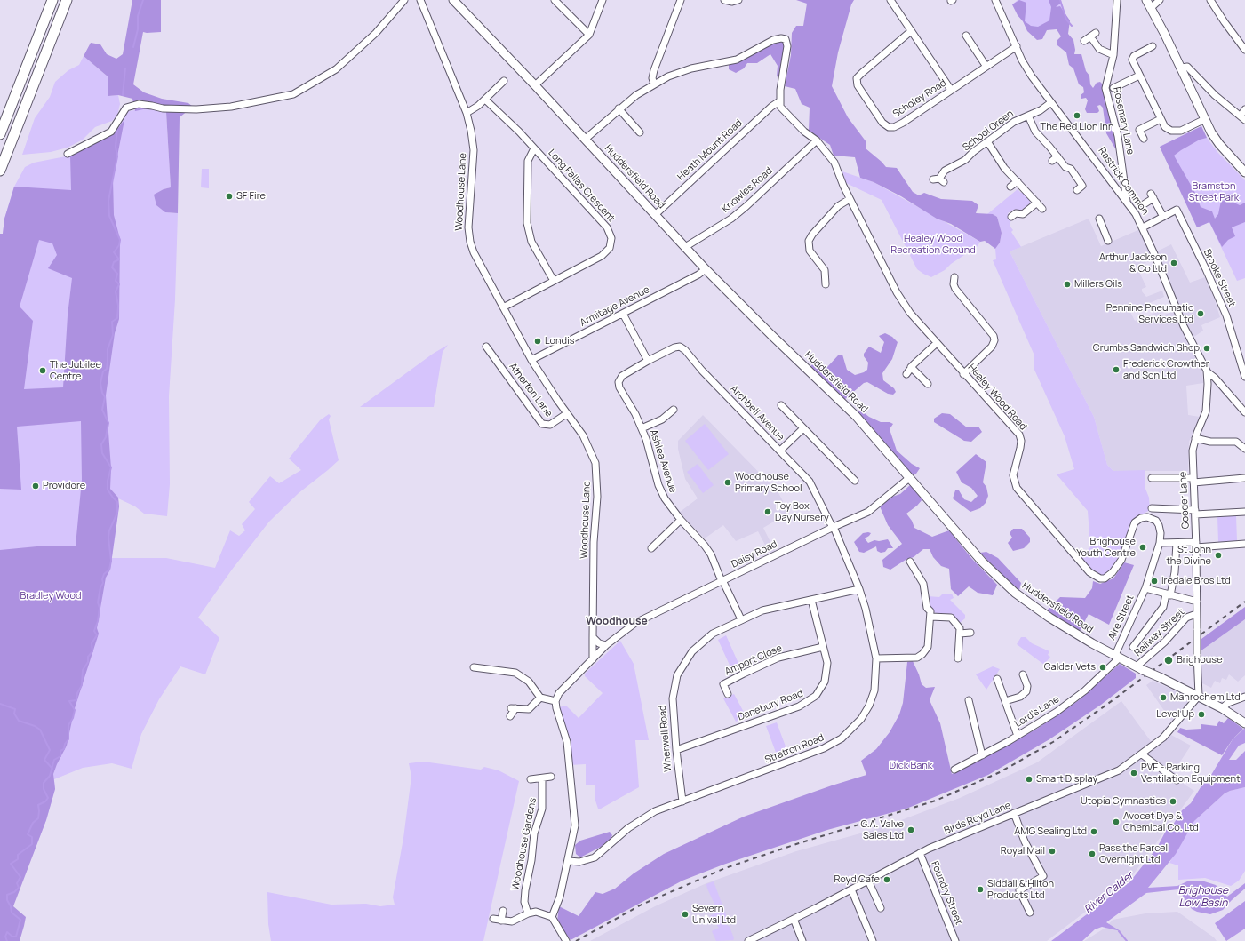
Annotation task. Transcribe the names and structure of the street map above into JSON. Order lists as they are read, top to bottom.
{
  "streets": {
    "main road": ["Huddersfield Road"],
    "street": [
      "Scholey Road",
      "Rosemary Lane",
      "School Green",
      "Heath Mount Road",
      "Rastrick Common",
      "Long Fallas Crescent",
      "Knowles Road",
      "Woodhouse Lane",
      "Brooke Street",
      "Armitage Avenue",
      "Atherton Lane",
      "Healey Wood Road",
      "Archbell Avenue",
      "Ashlea Avenue",
      "Gooder Lane",
      "Daisy Road",
      "Aire Street",
      "Railway Street",
      "Amport Close",
      "Danebury Road",
      "Lord's Lane",
      "Wherwell Road",
      "Stratton Road",
      "Birds Royd Lane",
      "Woodhouse Gardens",
      "Foundry Street"
    ]
  },
  "crossings": [
    ["Scholey Road", "Rastrick Common"],
    ["Rosemary Lane", "Rastrick Common"],
    ["School Green", "Rastrick Common"],
    ["Heath Mount Road", "Huddersfield Road"],
    ["Heath Mount Road", "Healey Wood Road"],
    ["Huddersfield Road", "Knowles Road"],
    ["Huddersfield Road", "Armitage Avenue"],
    ["Huddersfield Road", "Gooder Lane"],
    ["Huddersfield Road", "Daisy Road"],
    ["Huddersfield Road", "Aire Street"],
    ["Huddersfield Road", "Railway Street"],
    ["Huddersfield Road", "Lord's Lane"],
    ["Huddersfield Road", "Birds Royd Lane"],
    ["Rastrick Common", "Gooder Lane"],
    ["Long Fallas Crescent", "Woodhouse Lane"],
    ["Knowles Road", "Healey Wood Road"],
    ["Woodhouse Lane", "Armitage Avenue"],
    ["Woodhouse Lane", "Atherton Lane"],
    ["Healey Wood Road", "Aire Street"],
    ["Archbell Avenue", "Ashlea Avenue"],
    ["Archbell Avenue", "Daisy Road"],
    ["Archbell Avenue", "Stratton Road"],
    ["Ashlea Avenue", "Daisy Road"],
    ["Gooder Lane", "Railway Street"],
    ["Gooder Lane", "Birds Royd Lane"],
    ["Daisy Road", "Stratton Road"],
    ["Aire Street", "Lord's Lane"],
    ["Amport Close", "Danebury Road"],
    ["Danebury Road", "Wherwell Road"],
    ["Wherwell Road", "Stratton Road"],
    ["Birds Royd Lane", "Foundry Street"]
  ],
  "districts": ["Woodhouse"],
  "water": ["Brighouse Low Basin", "River Calder"],
  "parks": [
    "Bramston Street Park",
    "Healey Wood Recreation Ground",
    "Bradley Wood",
    "Dick Bank"
  ],
  "places": [
    "The Red Lion Inn",
    "SF Fire",
    "Arthur Jackson & Co Ltd",
    "Millers Oils",
    "Pennine Pneumatic Services Ltd",
    "Londis",
    "Crumbs Sandwich Shop",
    "Frederick Crowther and Son Ltd",
    "The Jubilee Centre",
    "Woodhouse Primary School",
    "Providore",
    "Toy Box Day Nursery",
    "Brighouse Youth Centre",
    "St John the Divine",
    "Iredale Bros Ltd",
    "Brighouse",
    "Calder Vets",
    "Manrochem Ltd",
    "Level Up",
    "PVE - Parking Ventilation Equipment",
    "Smart Display",
    "Utopia Gymnastics",
    "Avocet Dye & Chemical Co. Ltd",
    "G.A. Valve Sales Ltd",
    "AMG Sealing Ltd",
    "Royal Mail",
    "Pass the Parcel Overnight Ltd",
    "Royd Cafe",
    "Siddall & Hilton Products Ltd",
    "Severn Unival Ltd"
  ]
}
